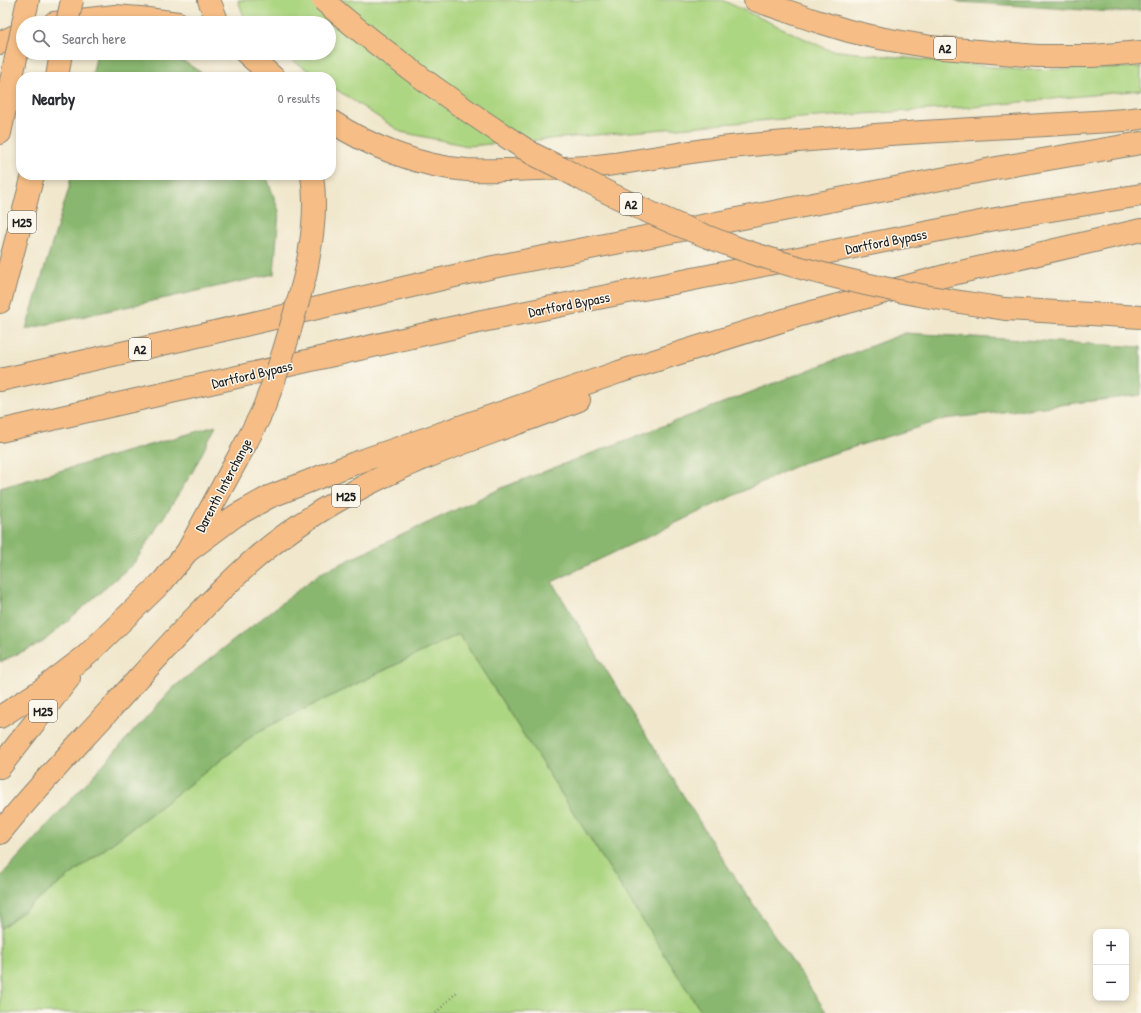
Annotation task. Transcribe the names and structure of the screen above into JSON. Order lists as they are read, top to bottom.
{
  "streets": {
    "highway": [
      "A2",
      "M25",
      "Dartford Bypass",
      "Darenth Interchange"
    ]
  },
  "crossings": [
    ["M25", "Darenth Interchange"]
  ],
  "page": {
    "search": "Search here",
    "heading": ["Nearby", "0 results"],
    "map_buttons": ["+", "−"]
  }
}
